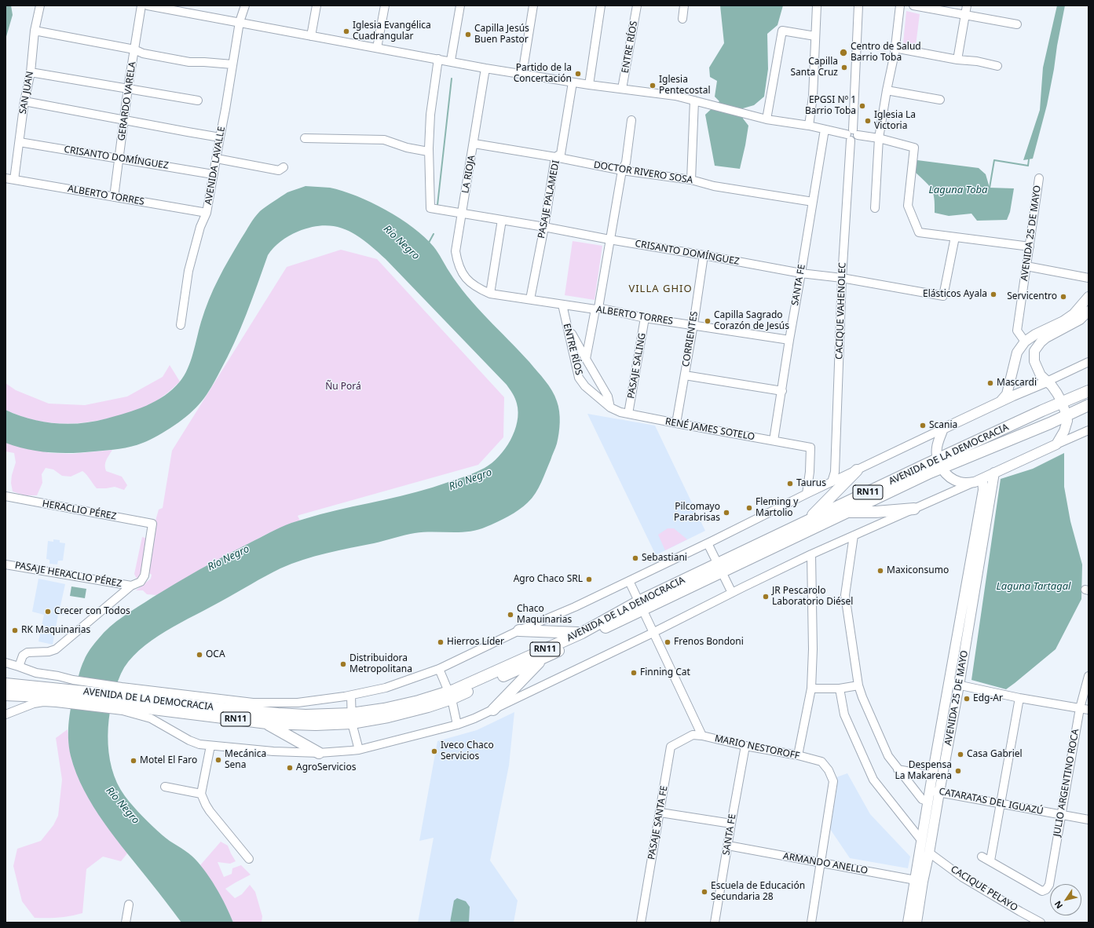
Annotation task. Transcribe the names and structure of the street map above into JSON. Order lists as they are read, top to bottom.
{
  "streets": {
    "highway": ["AVENIDA DE LA DEMOCRACIA", "RN11"],
    "main road": ["AVENIDA 25 DE MAYO"],
    "street": [
      "ENTRE RÍOS",
      "SAN JUAN",
      "GERARDO VARELA",
      "CRISANTO DOMÍNGUEZ",
      "AVENIDA LAVALLE",
      "DOCTOR RIVERO SOSA",
      "LA RIOJA",
      "ALBERTO TORRES",
      "PASAJE PALAMEDI",
      "SANTA FE",
      "CACIQUE VAHENOLEC",
      "CORRIENTES",
      "PASAJE SALING",
      "RENÉ JAMES SOTELO",
      "HERACLIO PÉREZ",
      "PASAJE HERACLIO PÉREZ",
      "MARIO NESTOROFF",
      "JULIO ARGENTINO ROCA",
      "CATARATAS DEL IGUAZÚ",
      "PASAJE SANTA FE",
      "ARMANDO ANELLO",
      "CACIQUE PELAYO"
    ]
  },
  "crossings": [
    ["ENTRE RÍOS", "CRISANTO DOMÍNGUEZ"],
    ["ENTRE RÍOS", "DOCTOR RIVERO SOSA"],
    ["ENTRE RÍOS", "ALBERTO TORRES"],
    ["ENTRE RÍOS", "RENÉ JAMES SOTELO"],
    ["SAN JUAN", "CRISANTO DOMÍNGUEZ"],
    ["SAN JUAN", "ALBERTO TORRES"],
    ["GERARDO VARELA", "CRISANTO DOMÍNGUEZ"],
    ["GERARDO VARELA", "ALBERTO TORRES"],
    ["CRISANTO DOMÍNGUEZ", "AVENIDA LAVALLE"],
    ["CRISANTO DOMÍNGUEZ", "LA RIOJA"],
    ["CRISANTO DOMÍNGUEZ", "PASAJE PALAMEDI"],
    ["CRISANTO DOMÍNGUEZ", "SANTA FE"],
    ["CRISANTO DOMÍNGUEZ", "CACIQUE VAHENOLEC"],
    ["CRISANTO DOMÍNGUEZ", "CORRIENTES"],
    ["AVENIDA LAVALLE", "ALBERTO TORRES"],
    ["DOCTOR RIVERO SOSA", "LA RIOJA"],
    ["DOCTOR RIVERO SOSA", "PASAJE PALAMEDI"],
    ["DOCTOR RIVERO SOSA", "SANTA FE"],
    ["LA RIOJA", "ALBERTO TORRES"],
    ["ALBERTO TORRES", "PASAJE PALAMEDI"],
    ["ALBERTO TORRES", "SANTA FE"],
    ["ALBERTO TORRES", "CORRIENTES"],
    ["ALBERTO TORRES", "PASAJE SALING"],
    ["AVENIDA 25 DE MAYO", "AVENIDA DE LA DEMOCRACIA"],
    ["AVENIDA 25 DE MAYO", "CATARATAS DEL IGUAZÚ"],
    ["AVENIDA 25 DE MAYO", "ARMANDO ANELLO"],
    ["AVENIDA 25 DE MAYO", "CACIQUE PELAYO"],
    ["SANTA FE", "RENÉ JAMES SOTELO"],
    ["SANTA FE", "MARIO NESTOROFF"],
    ["SANTA FE", "ARMANDO ANELLO"],
    ["CACIQUE VAHENOLEC", "AVENIDA DE LA DEMOCRACIA"],
    ["CORRIENTES", "RENÉ JAMES SOTELO"],
    ["PASAJE SALING", "RENÉ JAMES SOTELO"],
    ["RENÉ JAMES SOTELO", "AVENIDA DE LA DEMOCRACIA"],
    ["AVENIDA DE LA DEMOCRACIA", "RN11"],
    ["HERACLIO PÉREZ", "PASAJE HERACLIO PÉREZ"],
    ["MARIO NESTOROFF", "PASAJE SANTA FE"],
    ["MARIO NESTOROFF", "ARMANDO ANELLO"],
    ["JULIO ARGENTINO ROCA", "CATARATAS DEL IGUAZÚ"]
  ],
  "districts": ["VILLA GHIO"],
  "water": ["Laguna Toba", "Río Negro", "Laguna Tartagal"],
  "parks": ["Ñu Porá"],
  "places": [
    "Iglesia Evangélica Cuadrangular",
    "Capilla Jesús Buen Pastor",
    "Centro de Salud Barrio Toba",
    "Capilla Santa Cruz",
    "Partido de la Concertación",
    "Iglesia Pentecostal",
    "EPGSI Nº 1 Barrio Toba",
    "Iglesia La Victoria",
    "Elásticos Ayala",
    "Servicentro",
    "Capilla Sagrado Corazón de Jesús",
    "Mascardi",
    "Scania",
    "Taurus",
    "Fleming y Martolio",
    "Pilcomayo Parabrisas",
    "Sebastiani",
    "Maxiconsumo",
    "Agro Chaco SRL",
    "JR Pescarolo Laboratorio Diésel",
    "Crecer con Todos",
    "Chaco Maquinarias",
    "RK Maquinarias",
    "Hierros Líder",
    "Frenos Bondoni",
    "OCA",
    "Distribuidora Metropolitana",
    "Finning Cat",
    "Edg-Ar",
    "Iveco Chaco Servicios",
    "Casa Gabriel",
    "Mecánica Sena",
    "Motel El Faro",
    "AgroServicios",
    "Despensa La Makarena",
    "Escuela de Educación Secundaria 28"
  ],
  "north": "bottom left"
}
